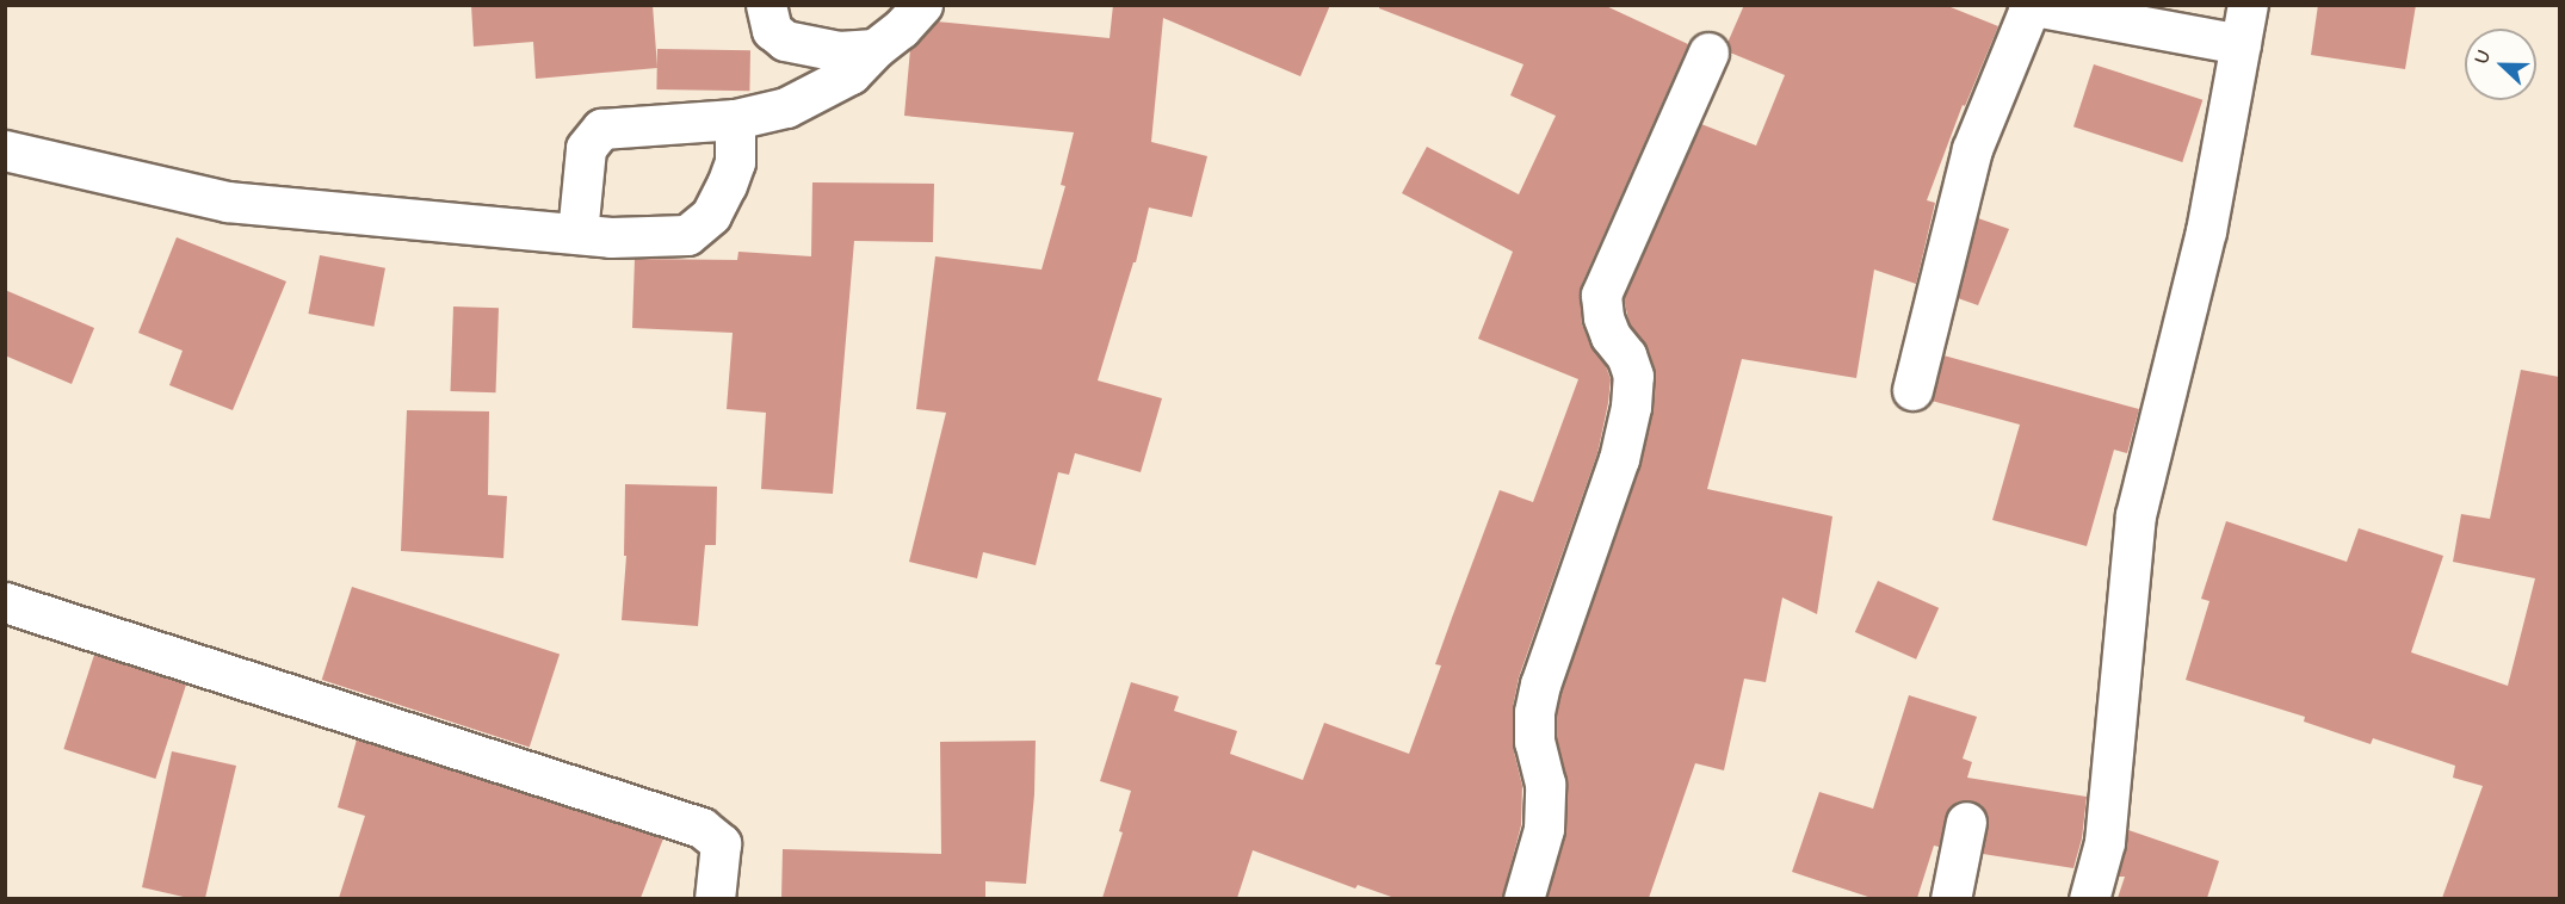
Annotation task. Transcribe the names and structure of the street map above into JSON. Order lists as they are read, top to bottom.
{
  "north": "left"
}
